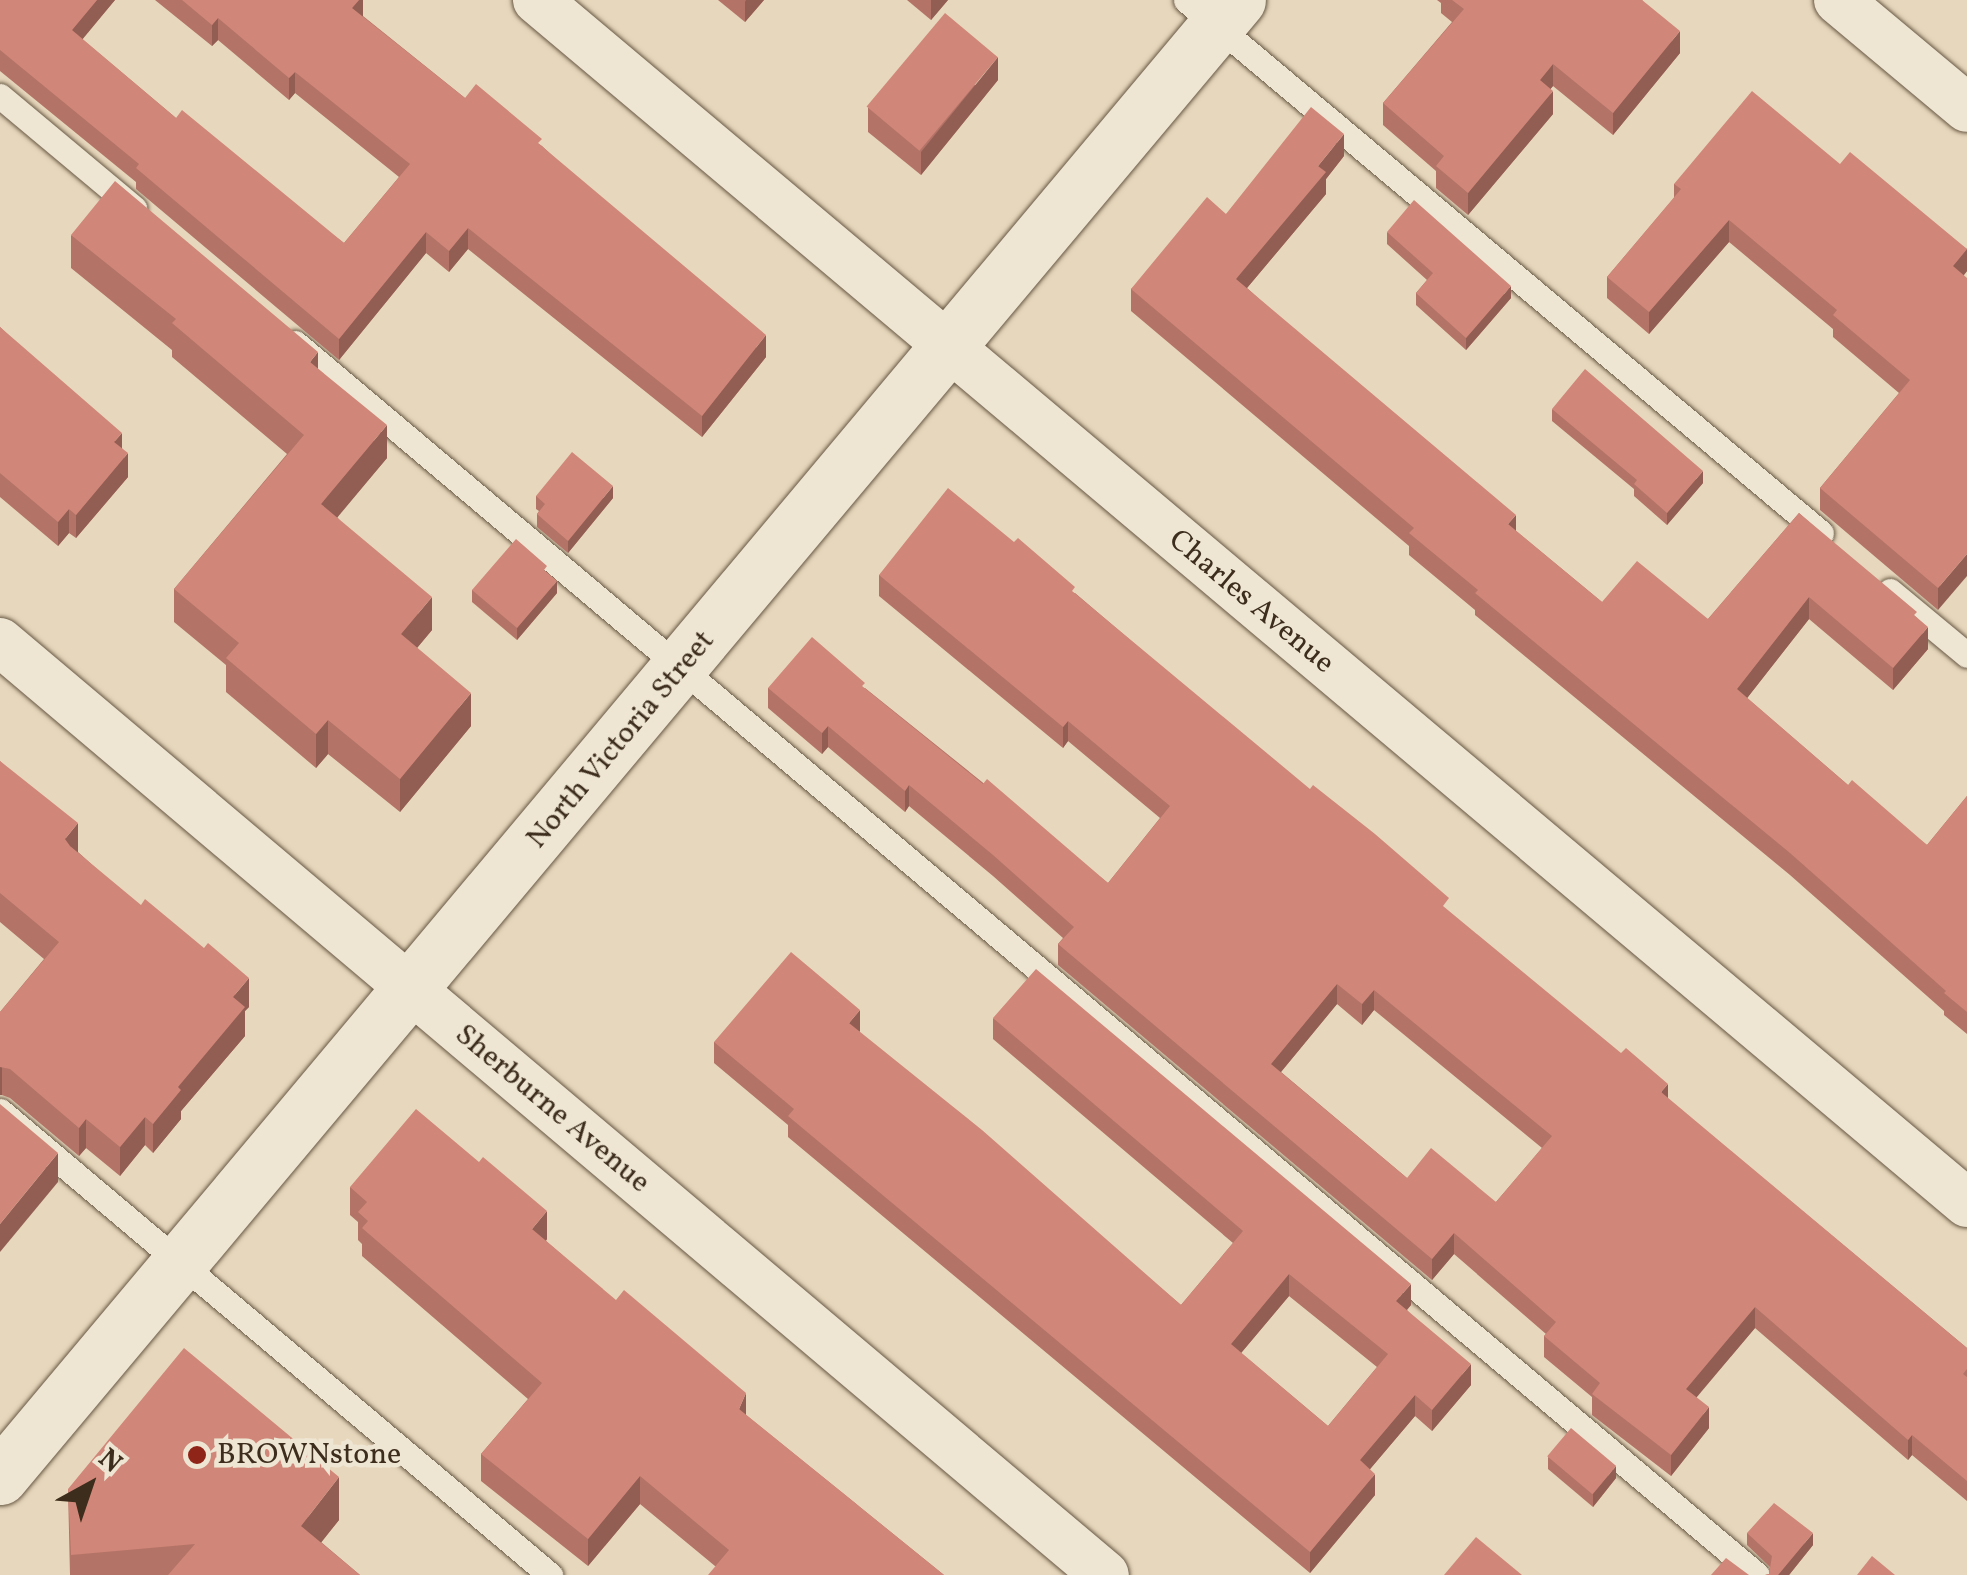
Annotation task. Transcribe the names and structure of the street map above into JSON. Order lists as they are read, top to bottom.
{
  "streets": {
    "street": ["Charles Avenue", "North Victoria Street", "Sherburne Avenue"]
  },
  "crossings": [
    ["Charles Avenue", "North Victoria Street"],
    ["North Victoria Street", "Sherburne Avenue"]
  ],
  "places": ["BROWNstone"],
  "north": "top right"
}
